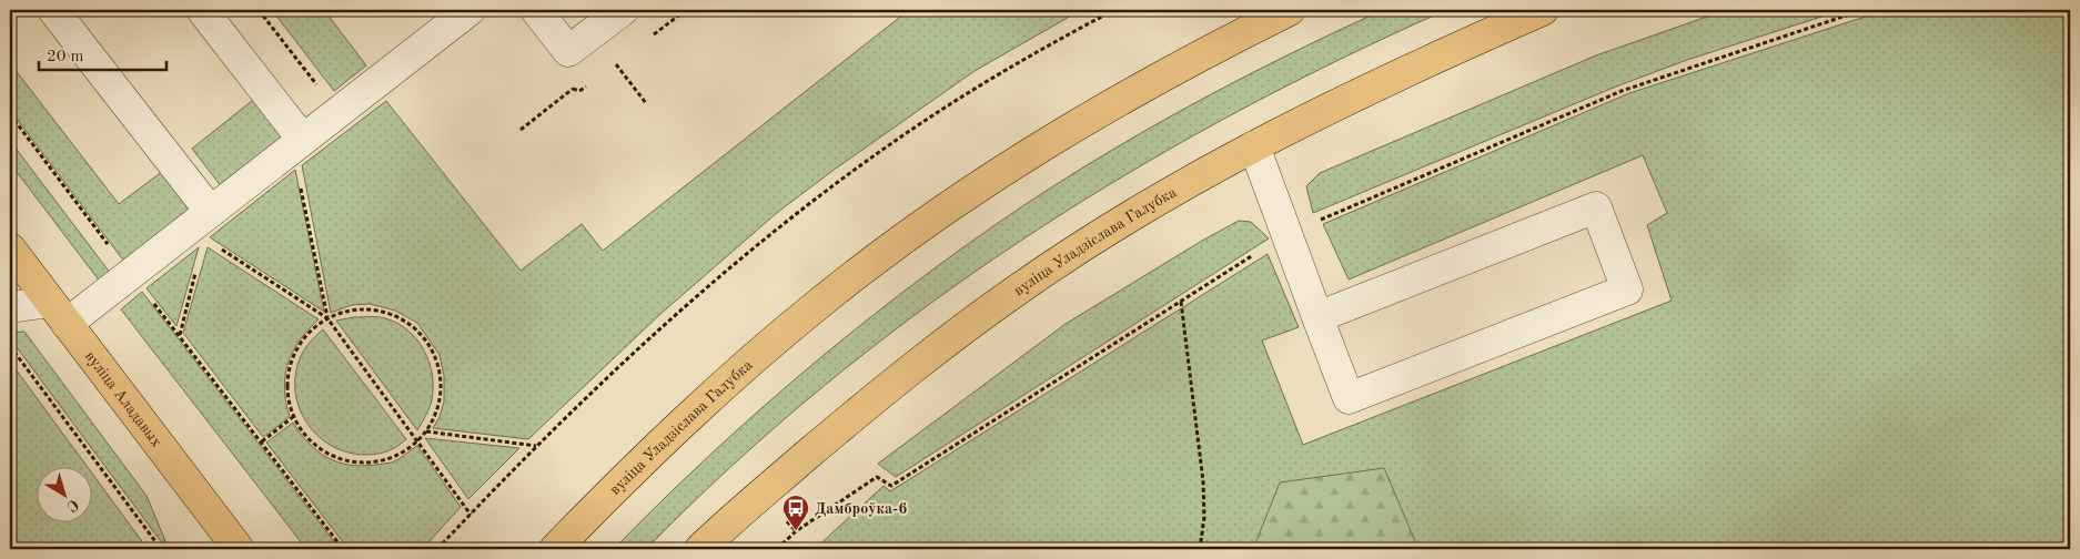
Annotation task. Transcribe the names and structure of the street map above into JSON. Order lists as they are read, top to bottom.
{
  "streets": {
    "main road": ["вуліца Уладзіслава Галубка", "вуліца Аладавых"]
  },
  "places": {
    "bus stop": ["Дамброўка-6"]
  },
  "scale_bar": "20 m",
  "north": "bottom right"
}
